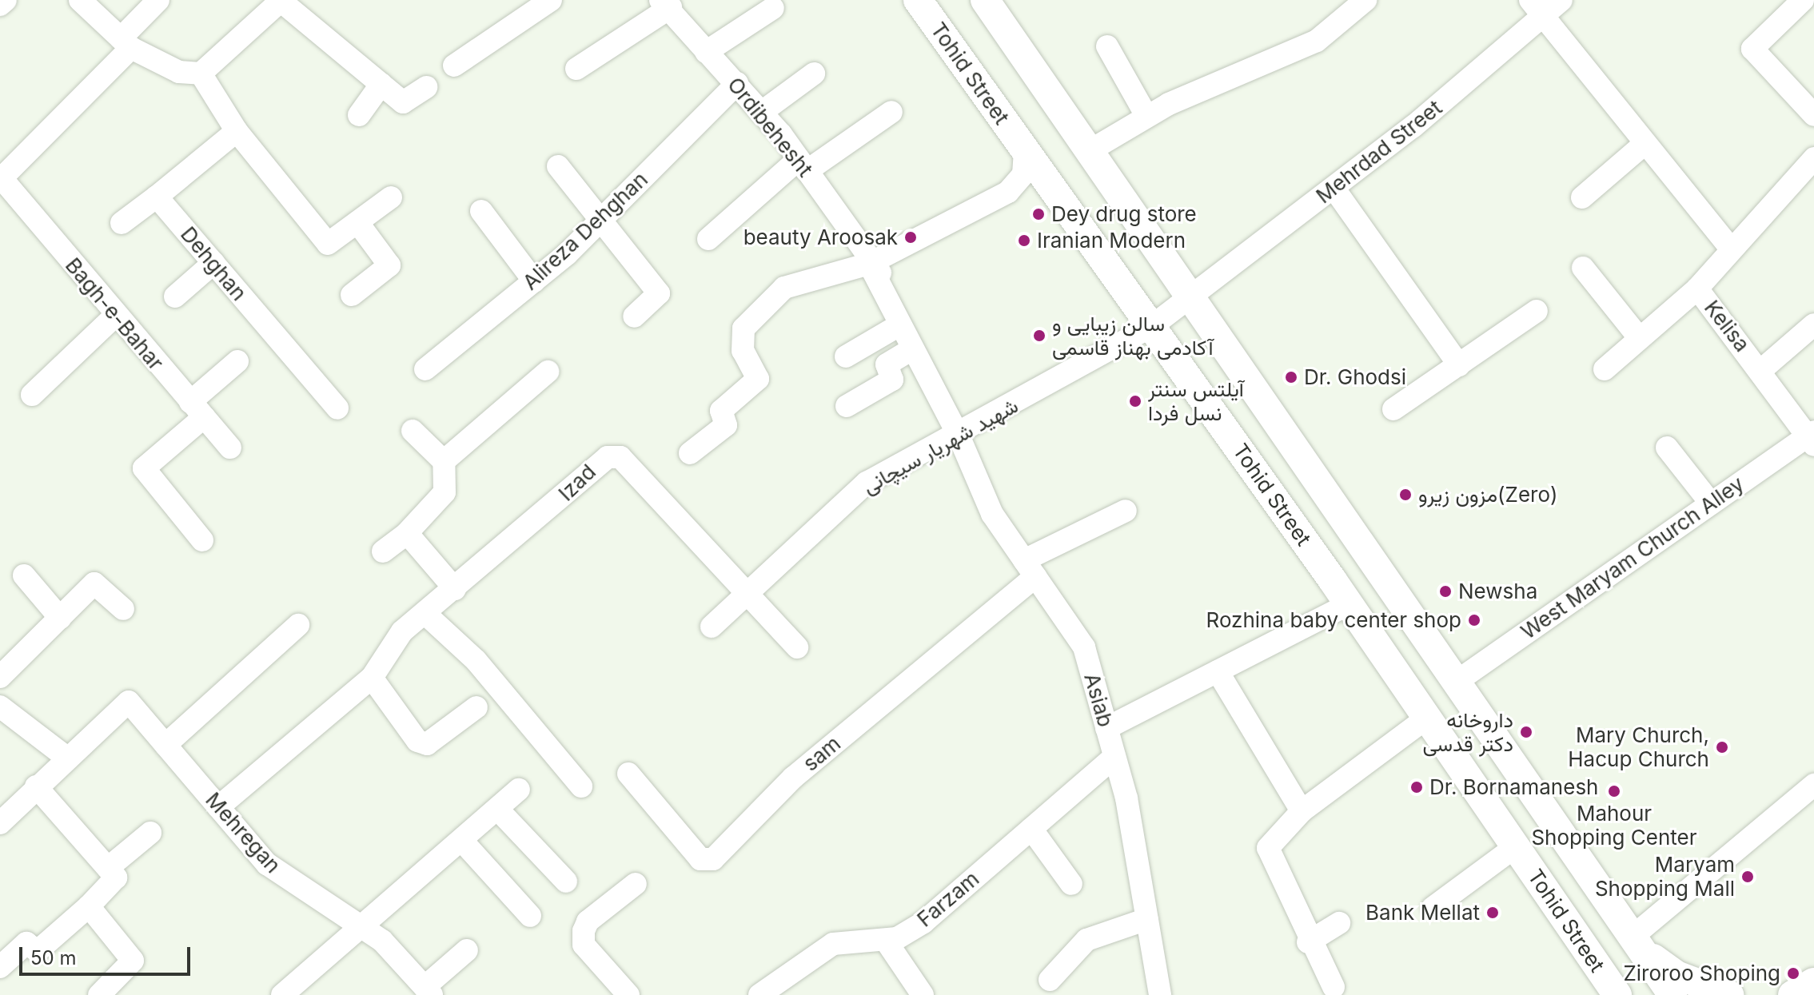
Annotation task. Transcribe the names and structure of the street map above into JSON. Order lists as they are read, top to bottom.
{
  "streets": {
    "main road": ["Tohid Street"],
    "street": [
      "Ordibehesht",
      "Mehrdad Street",
      "Alireza Dehghan",
      "Dehghan",
      "Bagh-e-Bahar",
      "Kelisa",
      "شهید شهریار سیچانی",
      "Izad",
      "West Maryam Church Alley",
      "Asiab",
      "sam",
      "Mehregan",
      "Farzam"
    ]
  },
  "crossings": [
    ["Tohid Street", "Mehrdad Street"],
    ["Tohid Street", "شهید شهریار سیچانی"],
    ["Ordibehesht", "Alireza Dehghan"],
    ["Ordibehesht", "شهید شهریار سیچانی"],
    ["Ordibehesht", "Asiab"],
    ["Mehrdad Street", "شهید شهریار سیچانی"],
    ["Kelisa", "West Maryam Church Alley"],
    ["شهید شهریار سیچانی", "Izad"],
    ["شهید شهریار سیچانی", "Asiab"],
    ["Izad", "Mehregan"],
    ["Asiab", "sam"],
    ["Asiab", "Farzam"]
  ],
  "places": [
    "Dey drug store",
    "beauty Aroosak",
    "Iranian Modern",
    "سالن زیبایی و آکادمی بهناز قاسمی",
    "Dr. Ghodsi",
    "آیلتس سنتر نسل فردا",
    "مزون زیرو(Zero)",
    "Newsha",
    "Rozhina baby center shop",
    "داروخانه دکتر قدسی",
    "Mary Church, Hacup Church",
    "Dr. Bornamanesh",
    "Mahour Shopping Center",
    "Maryam Shopping Mall",
    "Bank Mellat",
    "Ziroroo Shoping"
  ],
  "scale_bar": "50 m"
}
